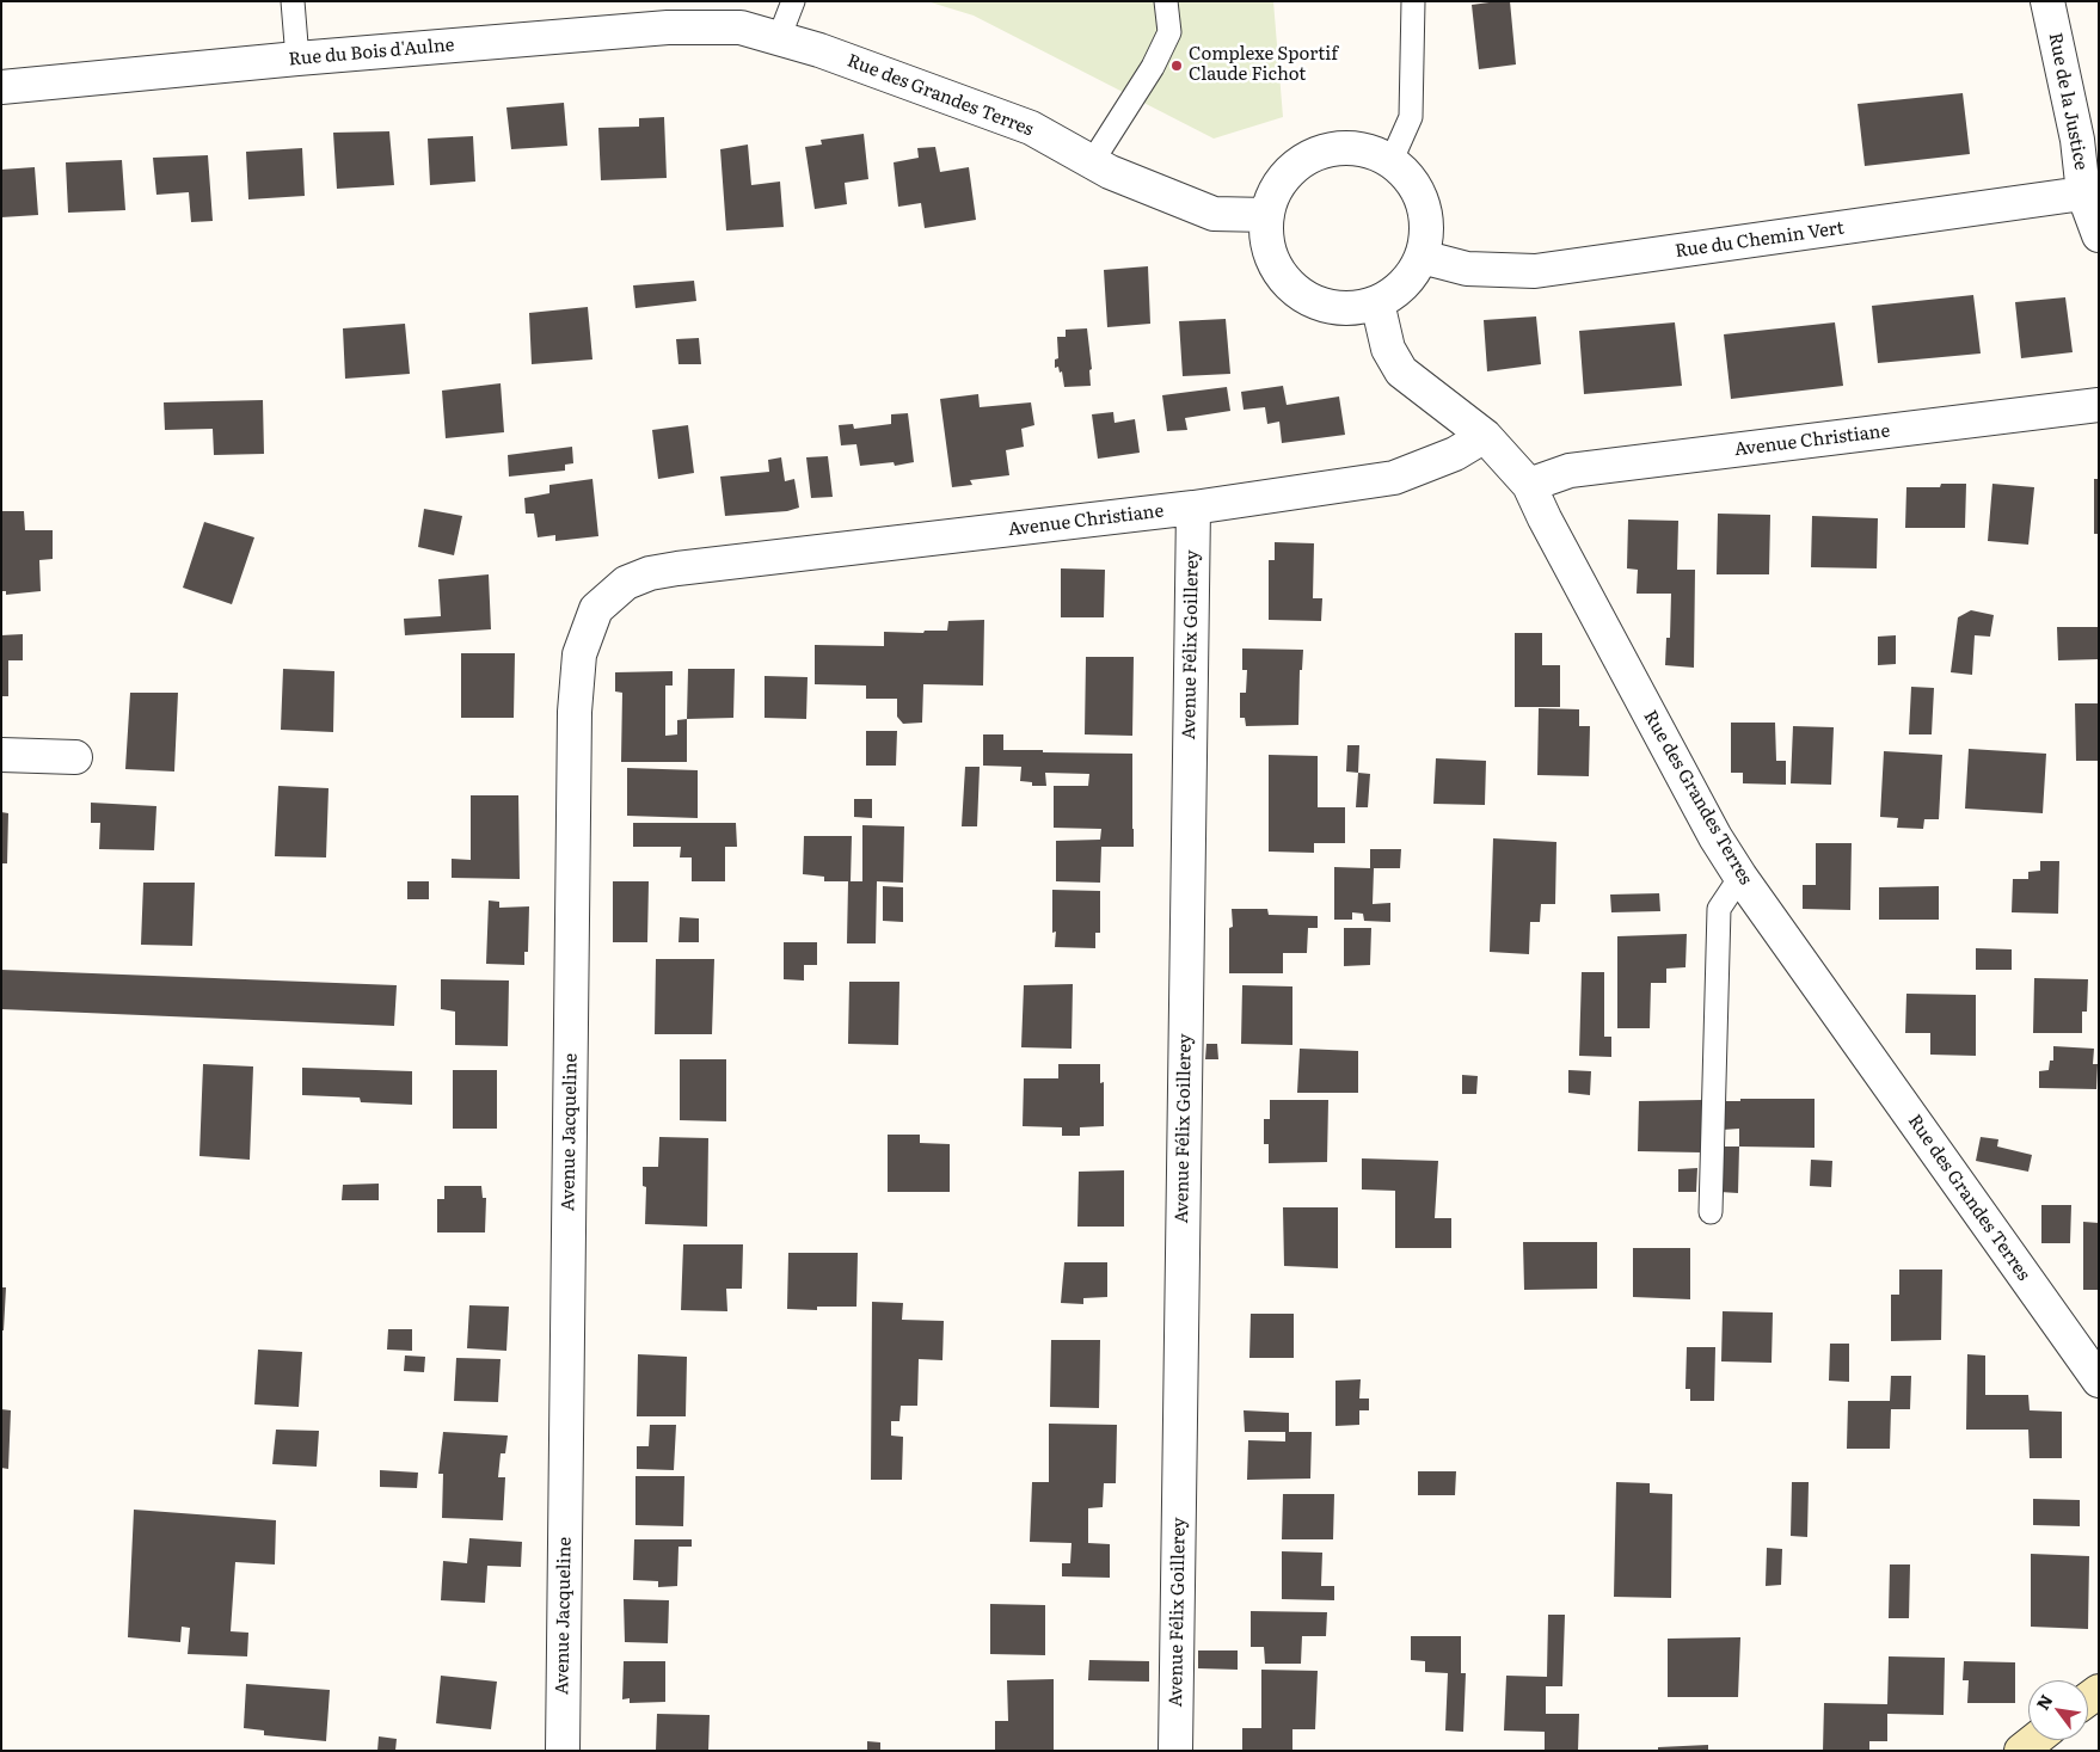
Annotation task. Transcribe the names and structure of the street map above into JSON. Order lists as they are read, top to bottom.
{
  "streets": {
    "street": [
      "Rue du Bois d'Aulne",
      "Rue des Grandes Terres",
      "Rue de la Justice",
      "Rue du Chemin Vert",
      "Avenue Christiane",
      "Avenue Félix Goillerey",
      "Avenue Jacqueline"
    ]
  },
  "crossings": [
    ["Rue du Bois d'Aulne", "Rue des Grandes Terres"],
    ["Rue des Grandes Terres", "Rue du Chemin Vert"],
    ["Rue des Grandes Terres", "Avenue Christiane"],
    ["Rue de la Justice", "Rue du Chemin Vert"],
    ["Avenue Christiane", "Avenue Félix Goillerey"],
    ["Avenue Christiane", "Avenue Jacqueline"]
  ],
  "places": ["Complexe Sportif Claude Fichot"],
  "north": "top left"
}
